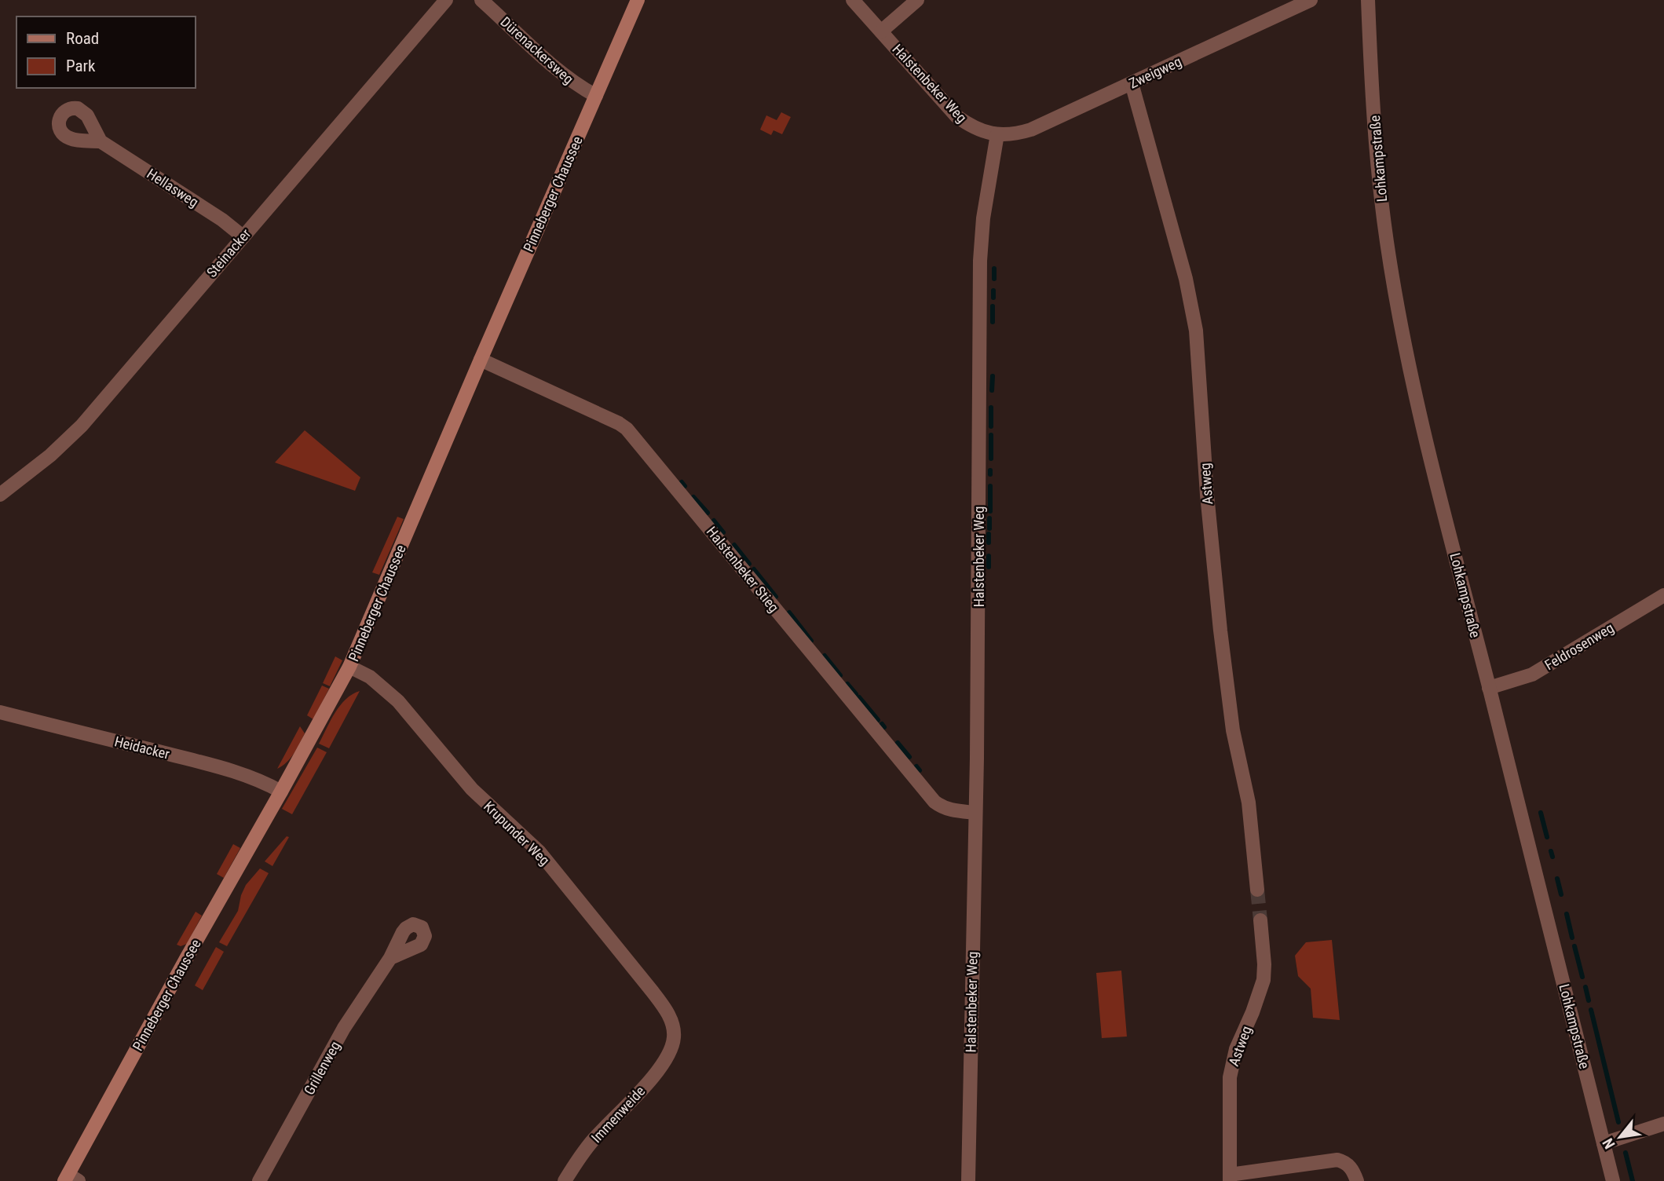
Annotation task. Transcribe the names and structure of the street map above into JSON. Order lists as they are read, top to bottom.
{
  "streets": {
    "main road": ["Pinneberger Chaussee"],
    "street": [
      "Dürenackersweg",
      "Zweigweg",
      "Halstenbeker Weg",
      "Lohkampstraße",
      "Hellasweg",
      "Steinacker",
      "Astweg",
      "Halstenbeker Stieg",
      "Feldrosenweg",
      "Heidacker",
      "Krupunder Weg",
      "Grillenweg",
      "Immenweide"
    ]
  },
  "crossings": [
    ["Dürenackersweg", "Pinneberger Chaussee"],
    ["Zweigweg", "Halstenbeker Weg"],
    ["Zweigweg", "Astweg"],
    ["Halstenbeker Weg", "Halstenbeker Stieg"],
    ["Lohkampstraße", "Feldrosenweg"],
    ["Hellasweg", "Steinacker"],
    ["Pinneberger Chaussee", "Halstenbeker Stieg"],
    ["Pinneberger Chaussee", "Heidacker"],
    ["Pinneberger Chaussee", "Krupunder Weg"],
    ["Krupunder Weg", "Immenweide"]
  ],
  "legend": ["Road", "Park"],
  "north": "bottom left"
}
